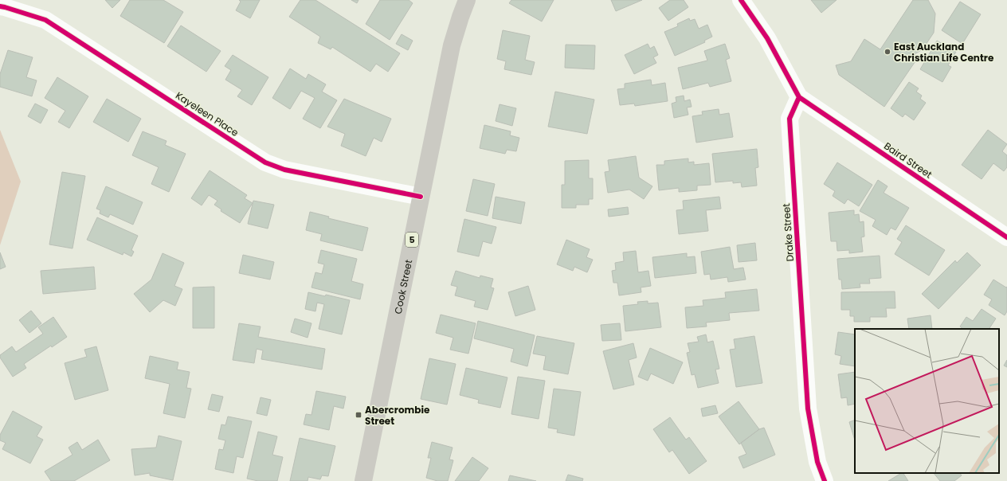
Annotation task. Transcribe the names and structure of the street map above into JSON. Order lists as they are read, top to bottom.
{
  "streets": {
    "main road": ["5", "Cook Street"],
    "street": ["Kayeleen Place", "Baird Street", "Drake Street"]
  },
  "crossings": [
    ["Kayeleen Place", "Cook Street"],
    ["Baird Street", "Drake Street"]
  ],
  "places": {
    "other": ["East Auckland Christian Life Centre"],
    "transit": ["Abercrombie Street"]
  }
}
